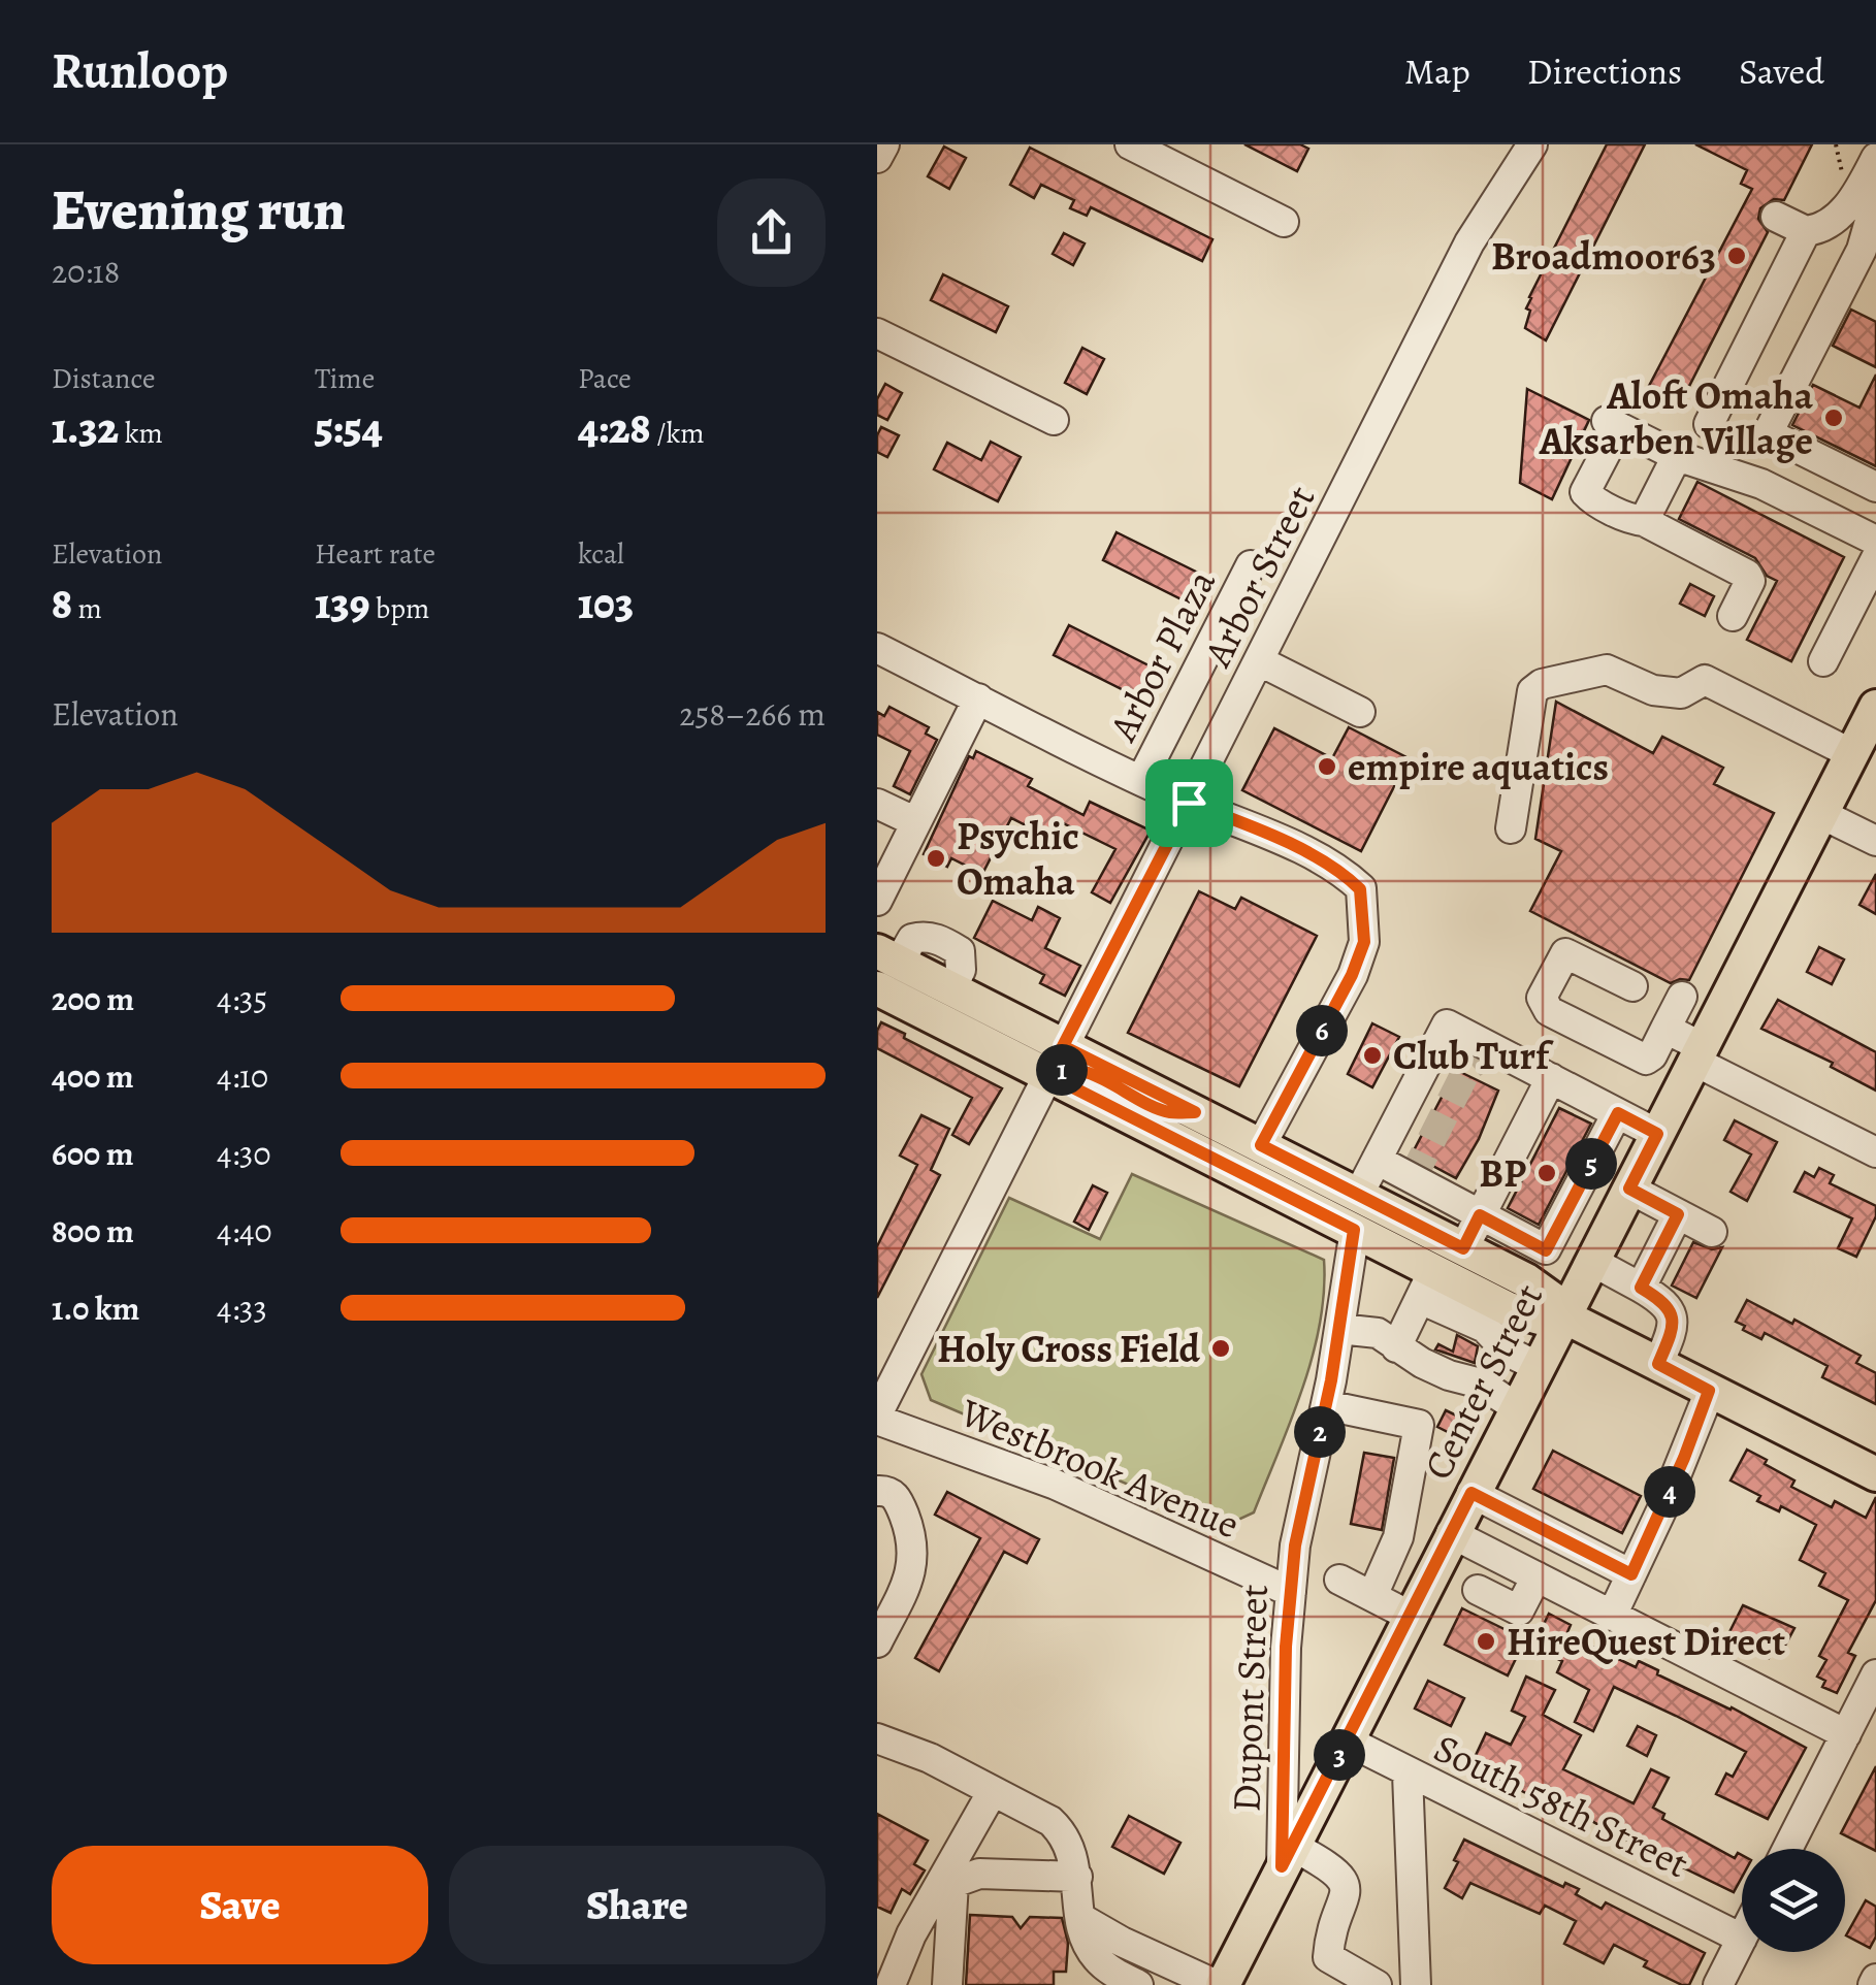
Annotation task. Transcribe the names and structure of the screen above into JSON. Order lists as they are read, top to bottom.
{
  "streets": {
    "main road": ["Center Street"],
    "street": [
      "Arbor Street",
      "Arbor Plaza",
      "Westbrook Avenue",
      "Dupont Street",
      "South 58th Street"
    ]
  },
  "crossings": [
    ["Arbor Street", "Westbrook Avenue"],
    ["Center Street", "Dupont Street"],
    ["Center Street", "South 58th Street"],
    ["Westbrook Avenue", "Dupont Street"]
  ],
  "places": [
    "Broadmoor63",
    "Aloft Omaha Aksarben Village",
    "empire aquatics",
    "Psychic Omaha",
    "Club Turf",
    "BP",
    "Holy Cross Field",
    "HireQuest Direct"
  ],
  "page": {
    "header": "Runloop",
    "nav": ["Map", "Directions", "Saved"],
    "heading": ["Evening run", "20:18"],
    "stats": [
      ["Distance", "1.32 km"],
      ["Time", "5:54"],
      ["Pace", "4:28 /km"],
      ["Elevation", "8 m"],
      ["Heart rate", "139 bpm"],
      ["kcal", "103"]
    ],
    "chart": ["Elevation", "258–266 m"],
    "list": [
      {
        "name": "200 m",
        "note": "4:35"
      },
      {
        "name": "400 m",
        "note": "4:10"
      },
      {
        "name": "600 m",
        "note": "4:30"
      },
      {
        "name": "800 m",
        "note": "4:40"
      },
      {
        "name": "1.0 km",
        "note": "4:33"
      }
    ],
    "pins": [
      "6",
      "1",
      "5",
      "2",
      "4",
      "3"
    ],
    "buttons": ["Save", "Share"]
  }
}
